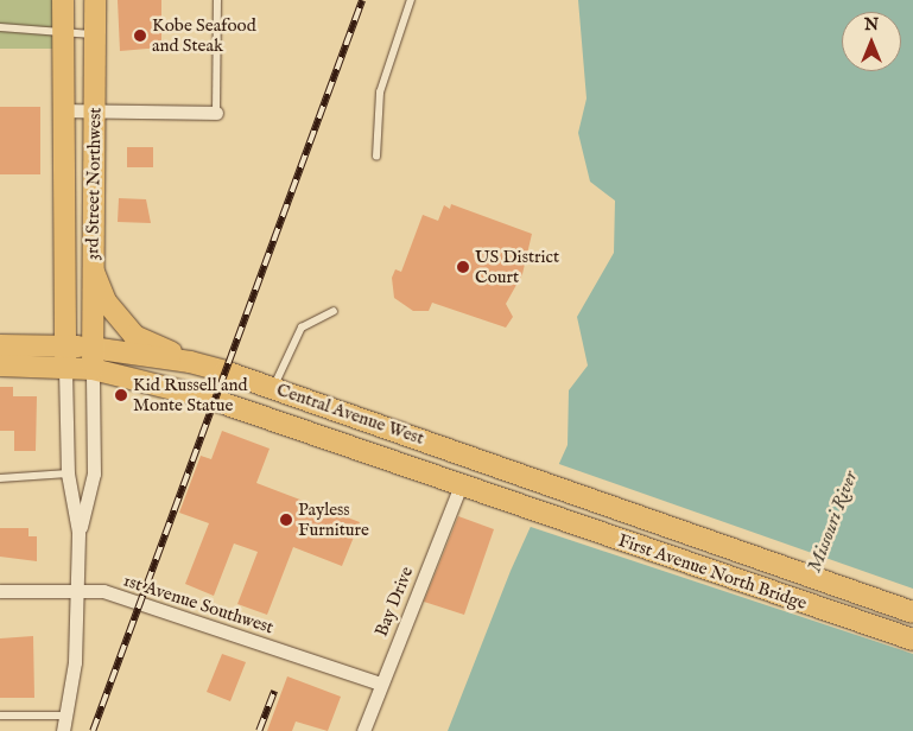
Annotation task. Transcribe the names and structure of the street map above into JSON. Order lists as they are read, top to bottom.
{
  "streets": {
    "main road": ["3rd Street Northwest", "Central Avenue West", "First Avenue North Bridge"],
    "street": ["Bay Drive", "1st Avenue Southwest"]
  },
  "crossings": [
    ["3rd Street Northwest", "Central Avenue West"],
    ["Central Avenue West", "First Avenue North Bridge"],
    ["Central Avenue West", "Bay Drive"],
    ["Bay Drive", "1st Avenue Southwest"]
  ],
  "water": ["Missouri River"],
  "places": [
    "Kobe Seafood and Steak",
    "US District Court",
    "Kid Russell and Monte Statue",
    "Payless Furniture"
  ],
  "north": "top"
}
